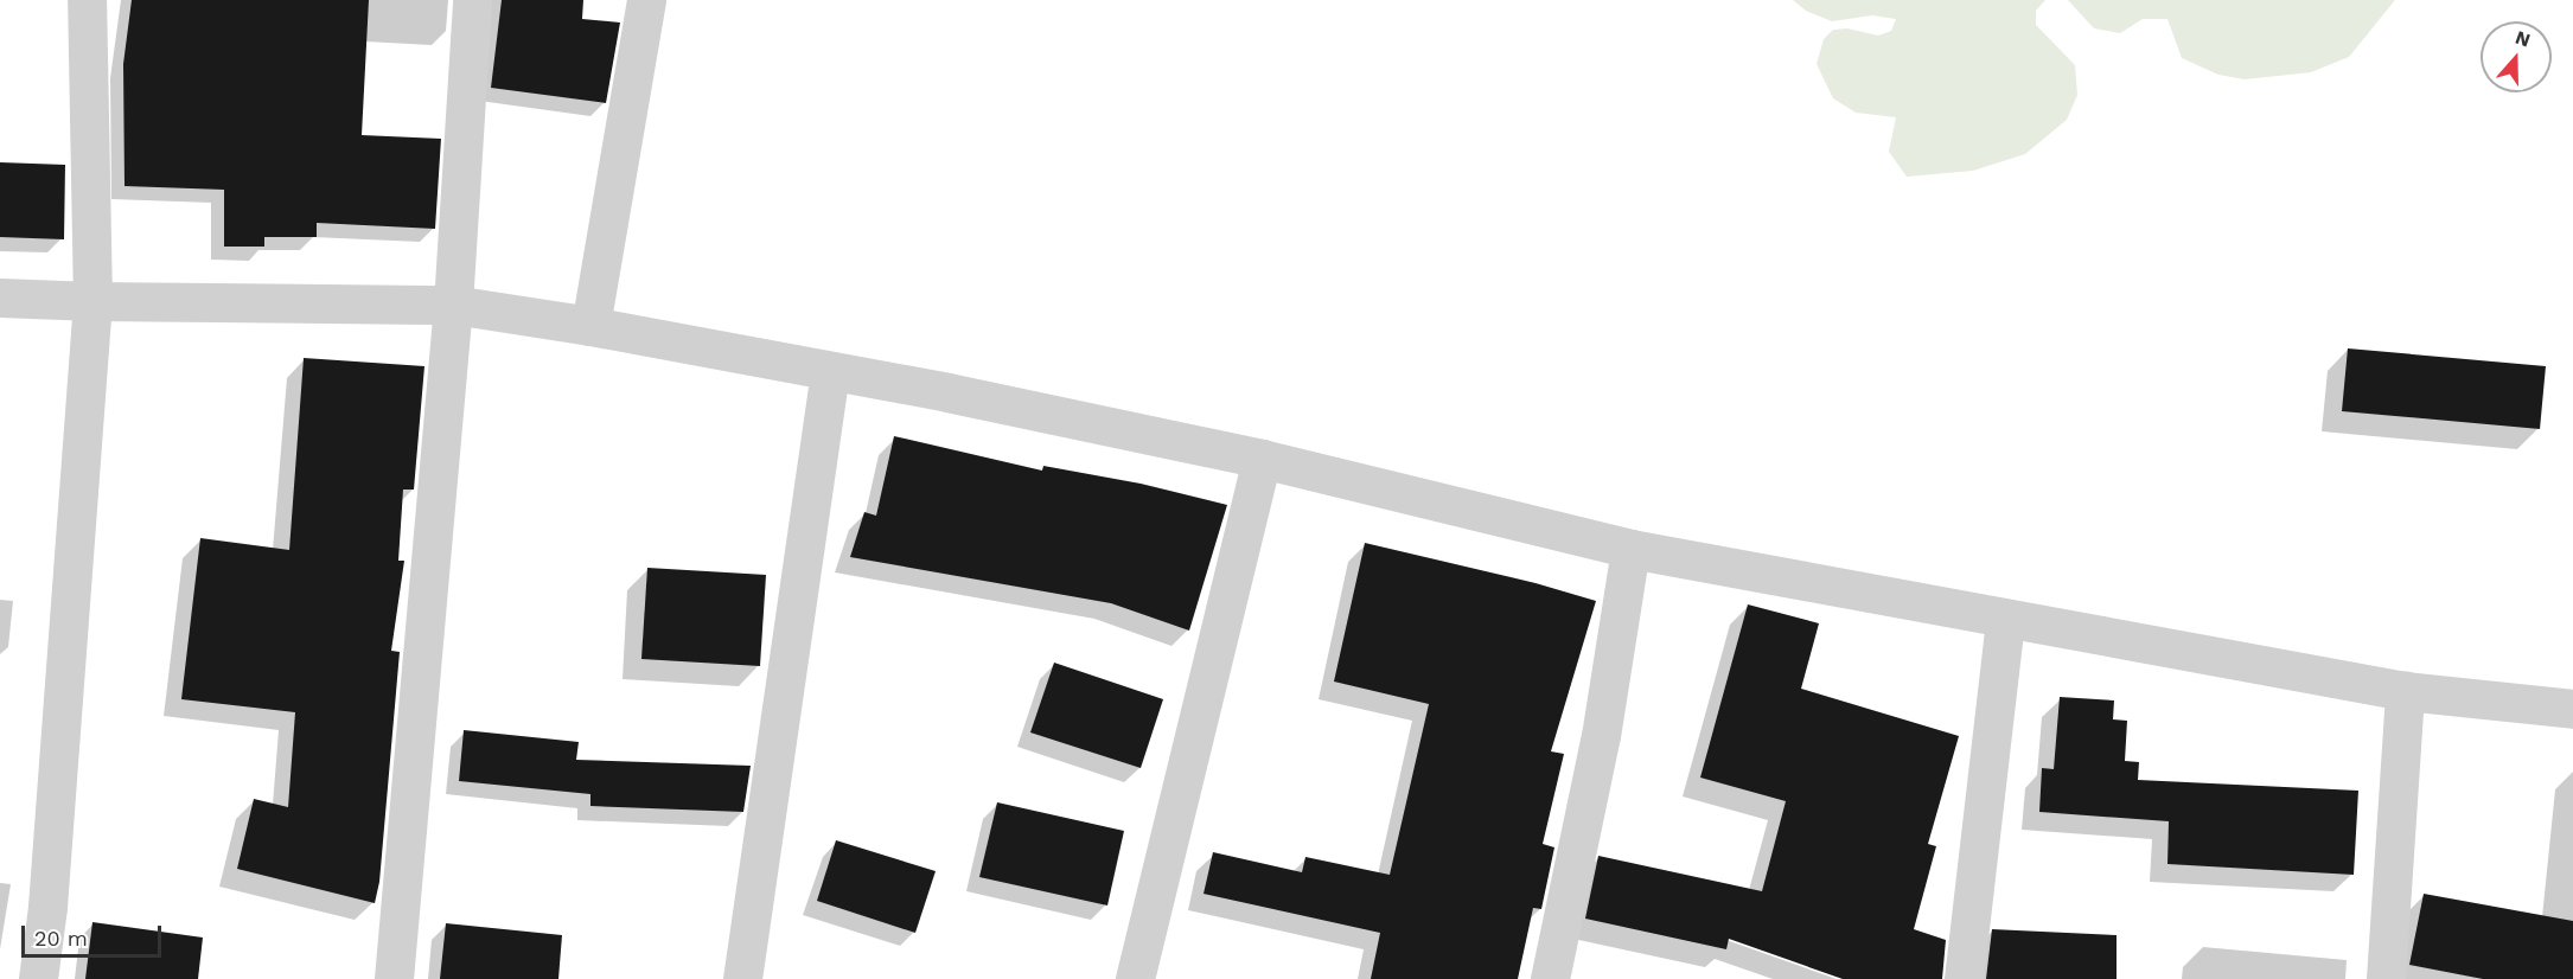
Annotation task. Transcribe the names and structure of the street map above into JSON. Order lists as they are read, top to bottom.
{
  "scale_bar": "20 m",
  "north": "top"
}
